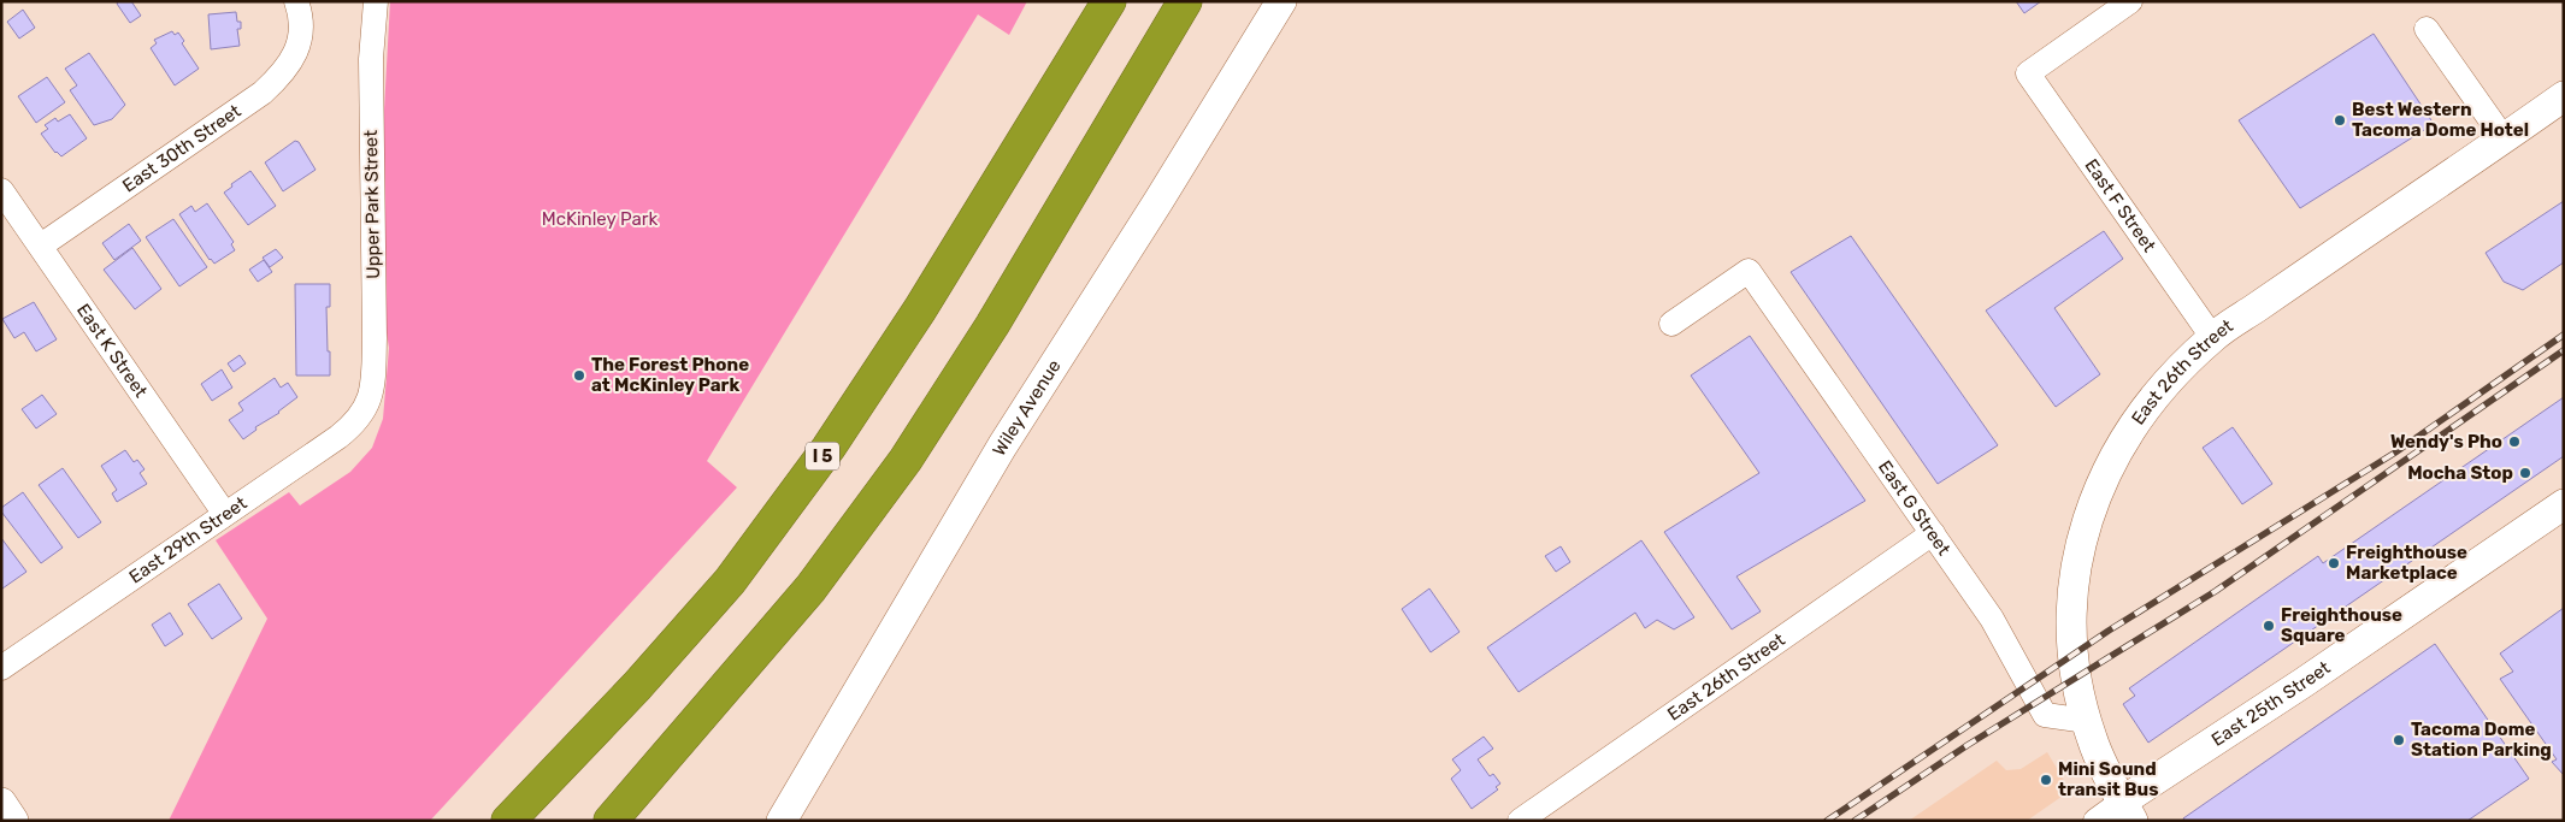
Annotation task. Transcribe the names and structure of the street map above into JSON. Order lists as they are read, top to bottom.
{
  "streets": {
    "highway": ["I 5"],
    "street": [
      "East 30th Street",
      "Upper Park Street",
      "East F Street",
      "East K Street",
      "East 26th Street",
      "Wiley Avenue",
      "East G Street",
      "East 29th Street",
      "East 25th Street"
    ]
  },
  "crossings": [
    ["East 30th Street", "East K Street"],
    ["Upper Park Street", "East 29th Street"],
    ["East F Street", "East 26th Street"],
    ["East K Street", "East 29th Street"],
    ["East 26th Street", "East G Street"],
    ["East 26th Street", "East 25th Street"]
  ],
  "parks": ["McKinley Park"],
  "places": [
    "Best Western Tacoma Dome Hotel",
    "The Forest Phone at McKinley Park",
    "Wendy's Pho",
    "Mocha Stop",
    "Freighthouse Marketplace",
    "Freighthouse Square",
    "Tacoma Dome Station Parking",
    "Mini Sound transit Bus"
  ]
}
